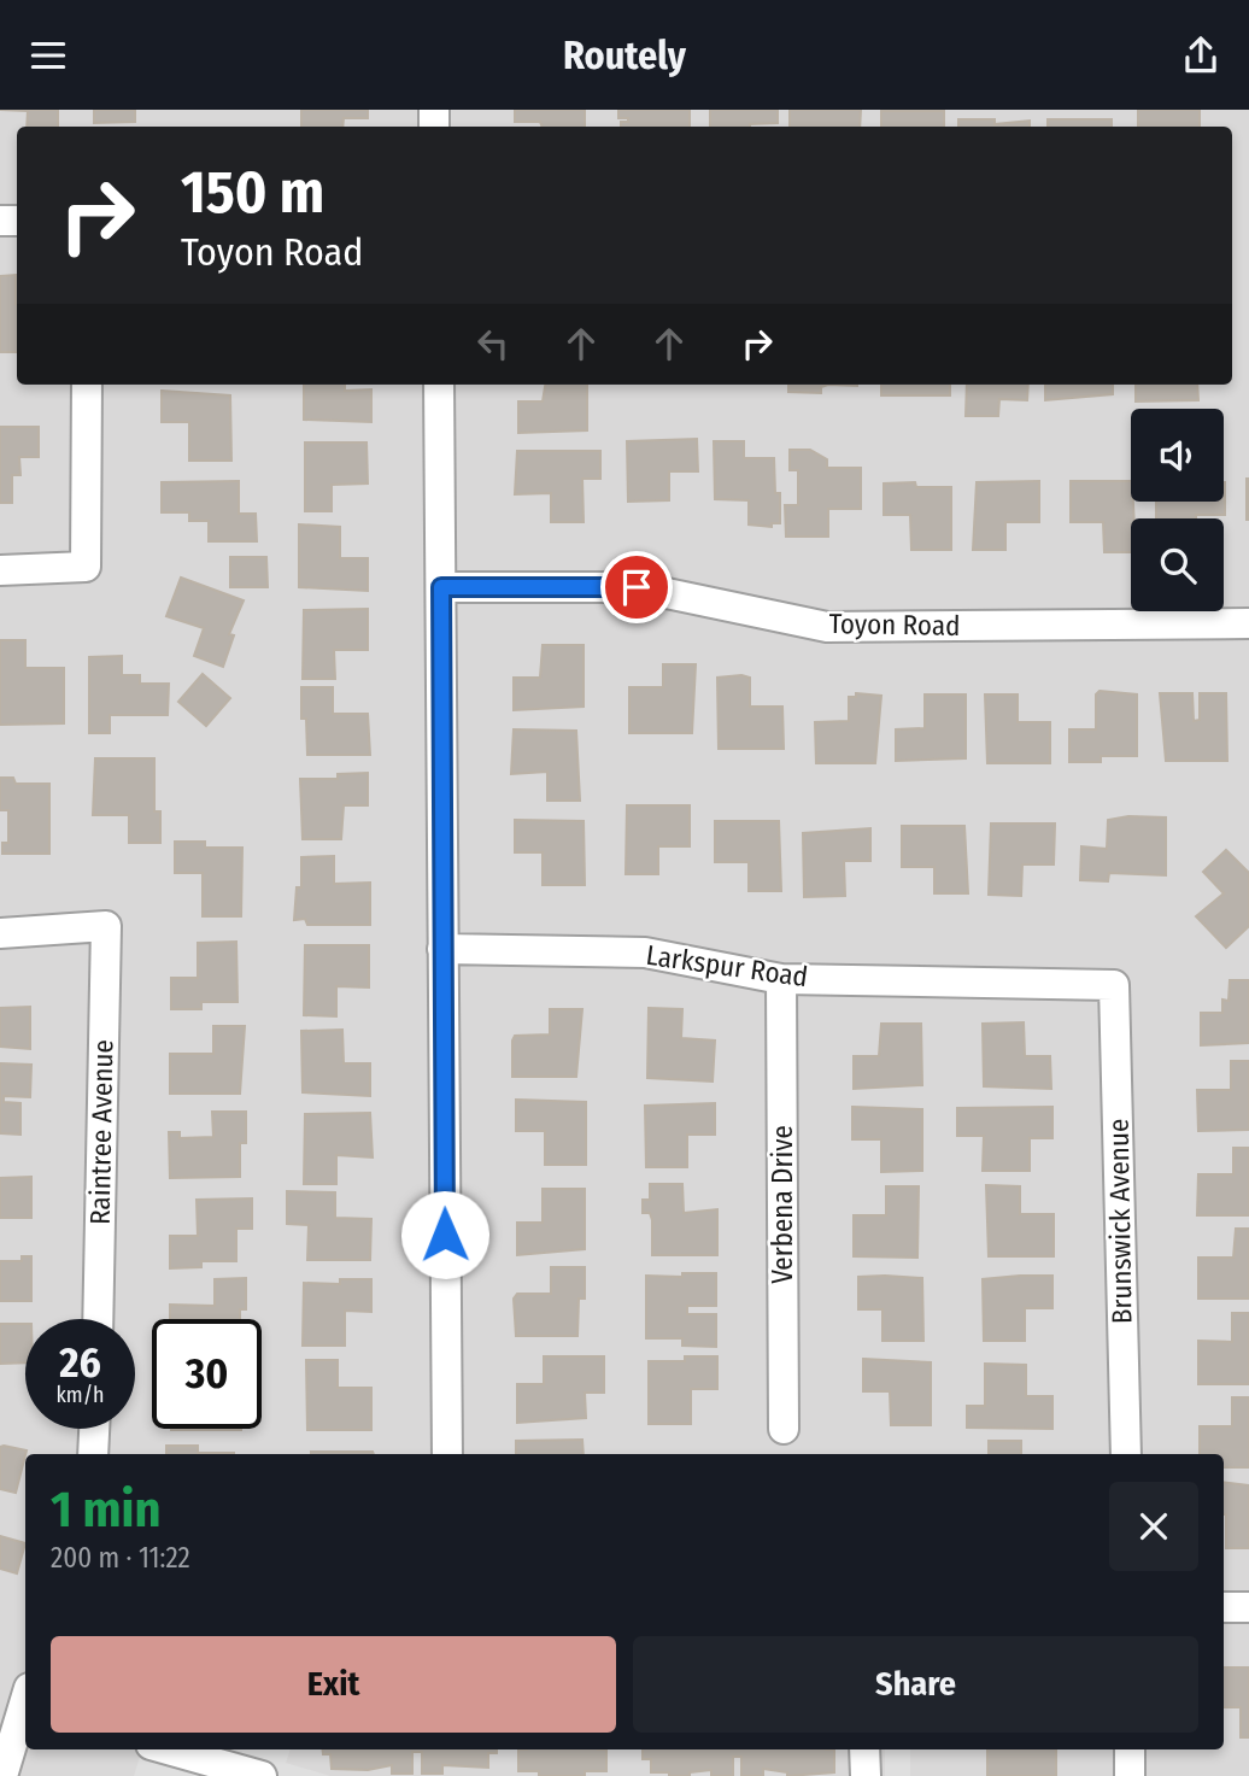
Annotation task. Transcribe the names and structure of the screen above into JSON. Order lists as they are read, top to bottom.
{
  "streets": {
    "street": [
      "Toyon Road",
      "Larkspur Road",
      "Raintree Avenue",
      "Verbena Drive",
      "Brunswick Avenue"
    ]
  },
  "crossings": [
    ["Larkspur Road", "Verbena Drive"],
    ["Larkspur Road", "Brunswick Avenue"]
  ],
  "page": {
    "header": "Routely",
    "turn": ["150 m", "Toyon Road"],
    "speed": "26 km/h",
    "limit": "30",
    "heading": ["1 min", "200 m · 11:22"],
    "buttons": ["Exit", "Share"]
  }
}
